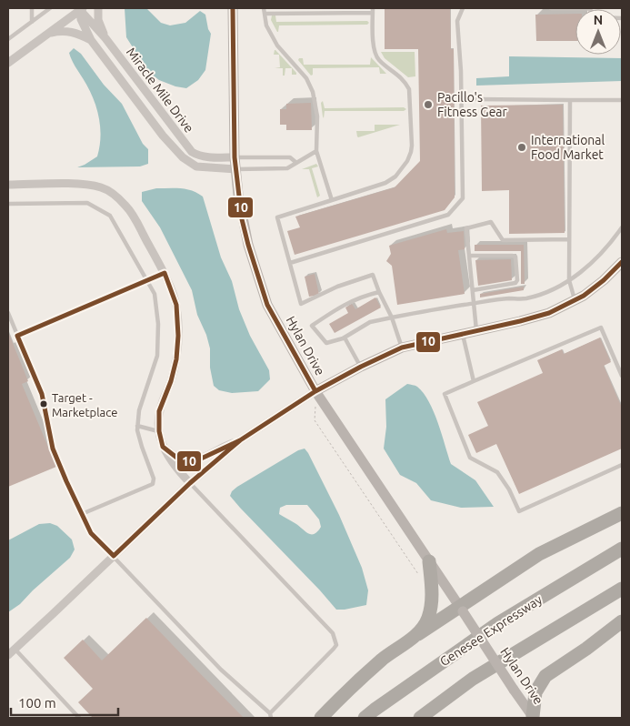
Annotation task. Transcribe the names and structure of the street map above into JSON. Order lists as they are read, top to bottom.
{
  "streets": {
    "highway": ["Genesee Expressway"],
    "main road": ["Hylan Drive"],
    "street": ["Miracle Mile Drive"]
  },
  "crossings": [
    ["Miracle Mile Drive", "Hylan Drive"]
  ],
  "places": ["Pacillo's Fitness Gear", "International Food Market", "Target - Marketplace"],
  "lines": ["transit line 10"],
  "scale_bar": "100 m",
  "north": "top"
}
